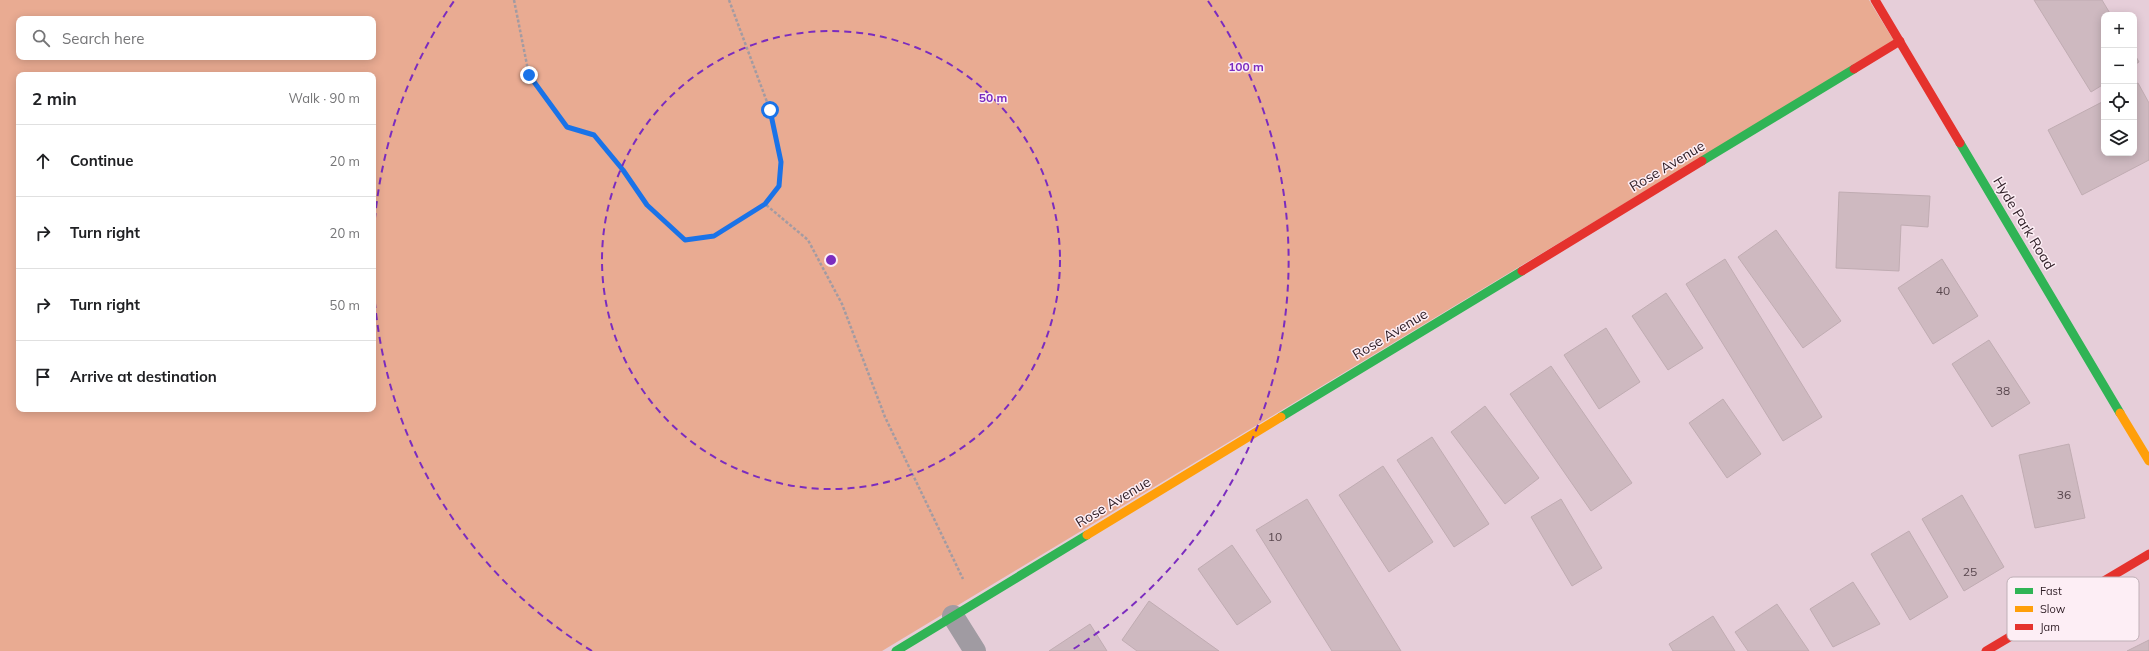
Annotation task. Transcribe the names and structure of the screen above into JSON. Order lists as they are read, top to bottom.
{
  "streets": {
    "street": ["Rose Avenue", "Hyde Park Road"]
  },
  "crossings": [
    ["Rose Avenue", "Hyde Park Road"]
  ],
  "house_numbers": [
    "40",
    "38",
    "36",
    "10",
    "25"
  ],
  "legend": ["Fast", "Slow", "Jam"],
  "page": {
    "map_buttons": ["+", "−"],
    "search": "Search here",
    "heading": ["2 min", "Walk · 90 m"],
    "list": [
      ["Continue", "20 m"],
      ["Turn right", "20 m"],
      ["Turn right", "50 m"],
      "Arrive at destination"
    ]
  },
  "rings": ["100 m", "50 m"]
}
